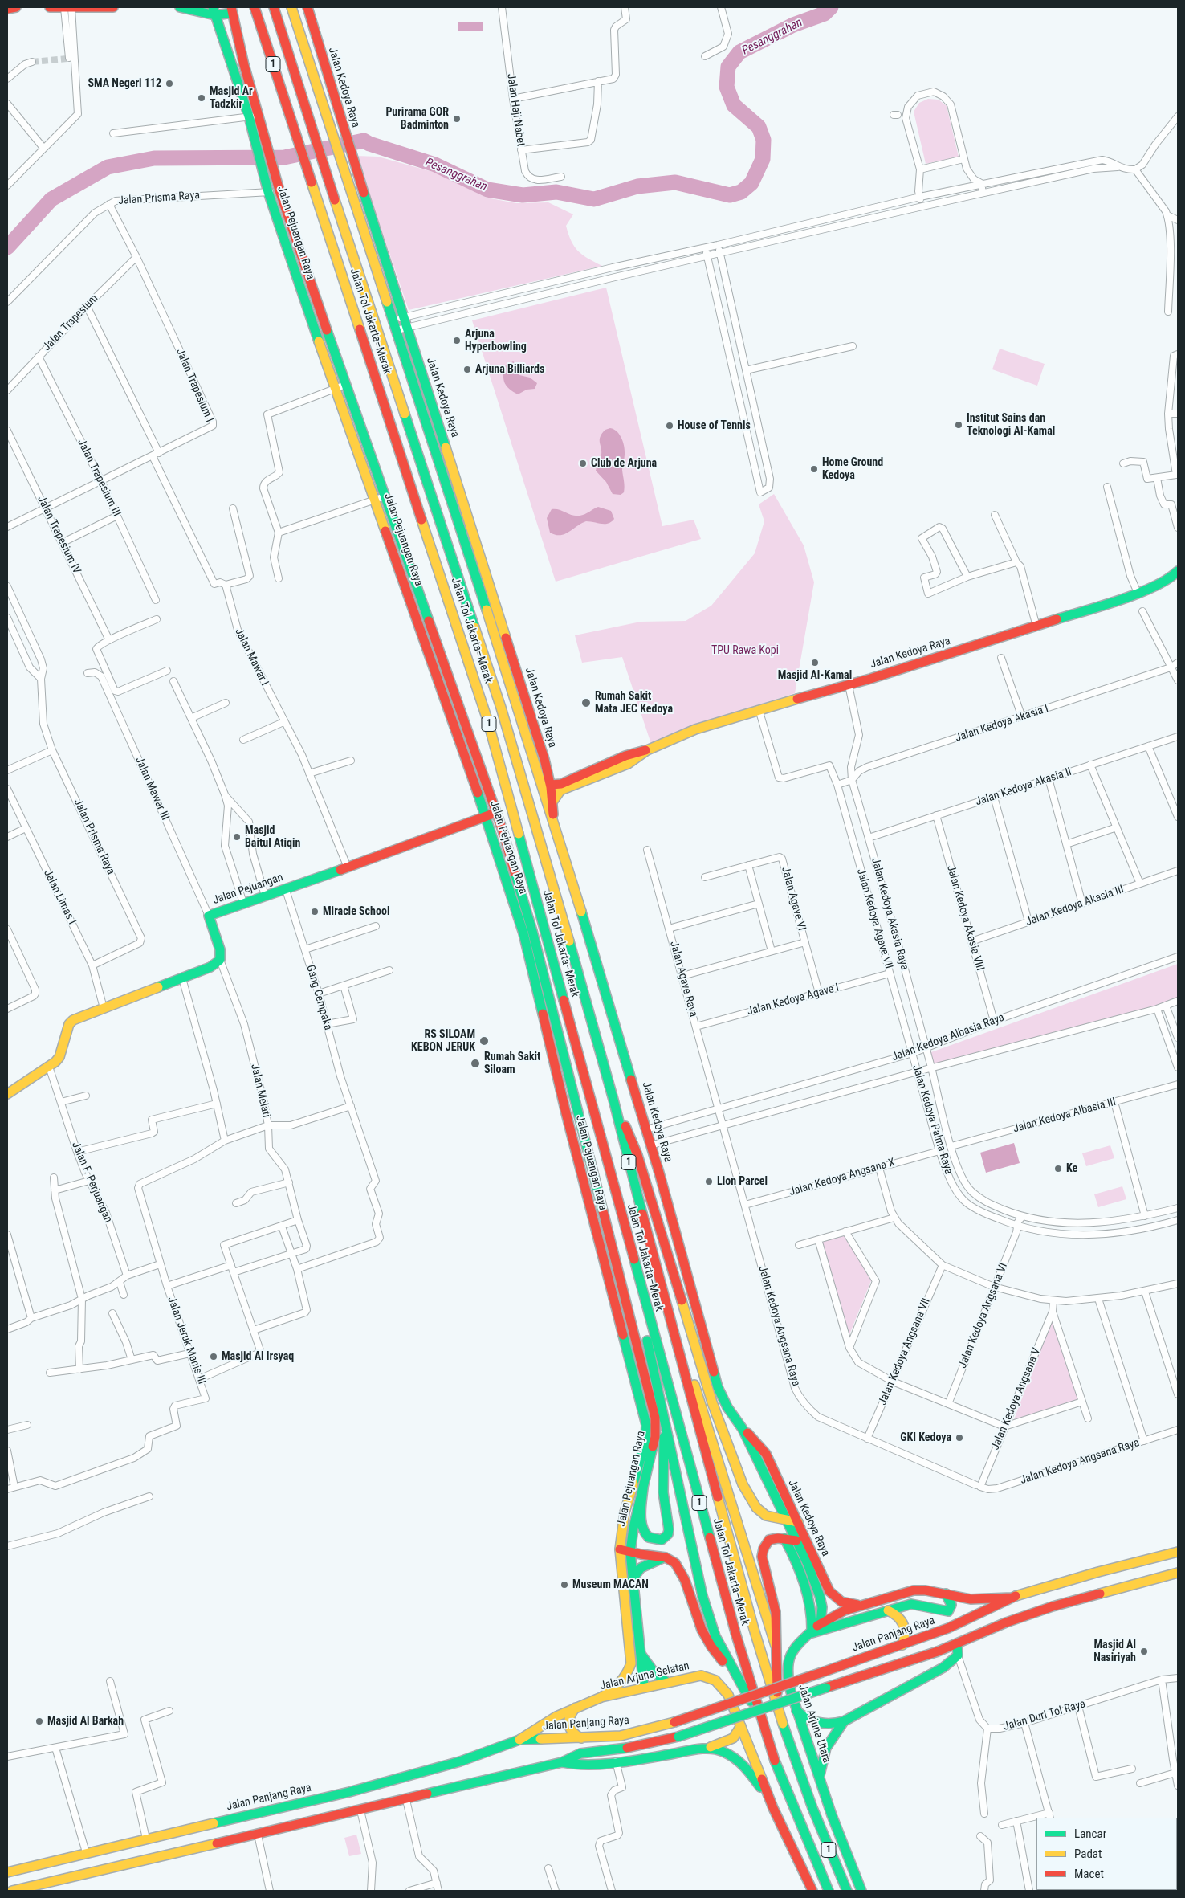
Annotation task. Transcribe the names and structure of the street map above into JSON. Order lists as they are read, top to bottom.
{
  "streets": {
    "main road": [
      "1",
      "Jalan Kedoya Raya",
      "Jalan Pejuangan Raya",
      "Jalan Tol Jakarta–Merak",
      "Jalan Pejuangan",
      "Jalan Panjang Raya",
      "Jalan Arjuna Selatan",
      "Jalan Arjuna Utara"
    ],
    "street": [
      "Jalan Haji Nabet",
      "Jalan Prisma Raya",
      "Jalan Trapesium",
      "Jalan Trapesium I",
      "Jalan Trapesium III",
      "Jalan Trapesium IV",
      "Jalan Mawar I",
      "Jalan Kedoya Akasia I",
      "Jalan Kedoya Akasia II",
      "Jalan Mawar III",
      "Jalan Limas I",
      "Jalan Agave VI",
      "Jalan Kedoya Akasia III",
      "Jalan Kedoya Akasia Raya",
      "Jalan Kedoya Akasia VIII",
      "Jalan Kedoya Agave VII",
      "Jalan Agave Raya",
      "Gang Cempaka",
      "Jalan Kedoya Agave I",
      "Jalan Kedoya Albasia Raya",
      "Jalan Melati",
      "Jalan Kedoya Albasia III",
      "Jalan Kedoya Palma Raya",
      "Jalan Kedoya Angsana X",
      "Jalan F. Perjuangan",
      "Jalan Kedoya Angsana VI",
      "Jalan Kedoya Angsana Raya",
      "Jalan Jeruk Manis III",
      "Jalan Kedoya Angsana VII",
      "Jalan Kedoya Angsana V",
      "Jalan Duri Tol Raya"
    ]
  },
  "crossings": [
    ["Jalan Kedoya Raya", "Jalan Kedoya Akasia Raya"],
    ["Jalan Kedoya Raya", "Jalan Kedoya Agave VII"],
    ["Jalan Kedoya Raya", "Jalan Kedoya Albasia Raya"],
    ["Jalan Kedoya Raya", "Jalan Arjuna Utara"],
    ["Jalan Prisma Raya", "Jalan Pejuangan Raya"],
    ["Jalan Prisma Raya", "Jalan Trapesium I"],
    ["Jalan Prisma Raya", "Jalan Limas I"],
    ["Jalan Pejuangan Raya", "Jalan Pejuangan"],
    ["Jalan Pejuangan Raya", "Jalan Arjuna Selatan"],
    ["Jalan Trapesium", "Jalan Trapesium I"],
    ["Jalan Trapesium", "Jalan Trapesium III"],
    ["Jalan Trapesium I", "Jalan Trapesium III"],
    ["Jalan Trapesium I", "Jalan Trapesium IV"],
    ["Jalan Mawar I", "Jalan Pejuangan"],
    ["Jalan Kedoya Akasia I", "Jalan Kedoya Akasia Raya"],
    ["Jalan Kedoya Akasia I", "Jalan Kedoya Agave VII"],
    ["Jalan Kedoya Akasia II", "Jalan Kedoya Akasia Raya"],
    ["Jalan Kedoya Akasia II", "Jalan Kedoya Akasia VIII"],
    ["Jalan Mawar III", "Jalan Pejuangan"],
    ["Jalan Pejuangan", "Gang Cempaka"],
    ["Jalan Pejuangan", "Jalan Melati"],
    ["Jalan Agave VI", "Jalan Kedoya Agave I"],
    ["Jalan Kedoya Akasia III", "Jalan Kedoya Akasia VIII"],
    ["Jalan Kedoya Akasia Raya", "Jalan Kedoya Albasia Raya"],
    ["Jalan Kedoya Akasia Raya", "Jalan Kedoya Palma Raya"],
    ["Jalan Kedoya Akasia VIII", "Jalan Kedoya Albasia Raya"],
    ["Jalan Kedoya Agave VII", "Jalan Kedoya Agave I"],
    ["Jalan Kedoya Agave VII", "Jalan Kedoya Albasia Raya"],
    ["Jalan Kedoya Agave VII", "Jalan Kedoya Palma Raya"],
    ["Jalan Agave Raya", "Jalan Kedoya Agave I"],
    ["Jalan Agave Raya", "Jalan Kedoya Albasia Raya"],
    ["Jalan Agave Raya", "Jalan Kedoya Angsana Raya"],
    ["Jalan Kedoya Albasia Raya", "Jalan Kedoya Palma Raya"],
    ["Jalan Kedoya Albasia Raya", "Jalan Kedoya Angsana Raya"],
    ["Jalan Kedoya Albasia III", "Jalan Kedoya Palma Raya"],
    ["Jalan Kedoya Palma Raya", "Jalan Kedoya Angsana X"],
    ["Jalan Kedoya Palma Raya", "Jalan Kedoya Angsana VI"],
    ["Jalan Kedoya Angsana X", "Jalan Kedoya Angsana Raya"],
    ["Jalan Kedoya Angsana Raya", "Jalan Kedoya Angsana VII"],
    ["Jalan Kedoya Angsana Raya", "Jalan Kedoya Angsana V"],
    ["Jalan Panjang Raya", "Jalan Arjuna Selatan"],
    ["Jalan Panjang Raya", "Jalan Arjuna Utara"]
  ],
  "water": ["Pesanggrahan"],
  "parks": ["TPU Rawa Kopi"],
  "places": [
    "SMA Negeri 112",
    "Masjid Ar Tadzkir",
    "Purirama GOR Badminton",
    "Arjuna Hyperbowling",
    "Arjuna Billiards",
    "Institut Sains dan Teknologi Al-Kamal",
    "House of Tennis",
    "Club de Arjuna",
    "Home Ground Kedoya",
    "Masjid Al-Kamal",
    "Rumah Sakit Mata JEC Kedoya",
    "Masjid Baitul Atiqin",
    "Miracle School",
    "RS SILOAM KEBON JERUK",
    "Rumah Sakit Siloam",
    "Ke",
    "Lion Parcel",
    "Masjid Al Irsyaq",
    "GKI Kedoya",
    "Museum MACAN",
    "Masjid Al Nasiriyah",
    "Masjid Al Barkah"
  ],
  "legend": ["Lancar", "Padat", "Macet"]
}
